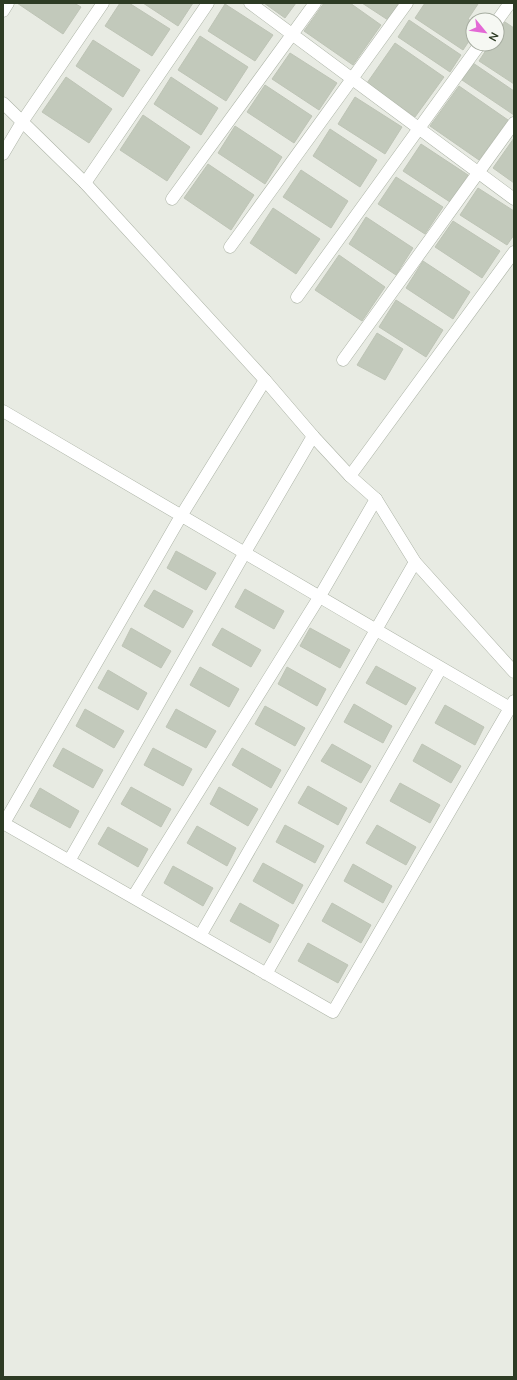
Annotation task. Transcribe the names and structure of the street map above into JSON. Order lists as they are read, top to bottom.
{
  "north": "bottom right"
}
